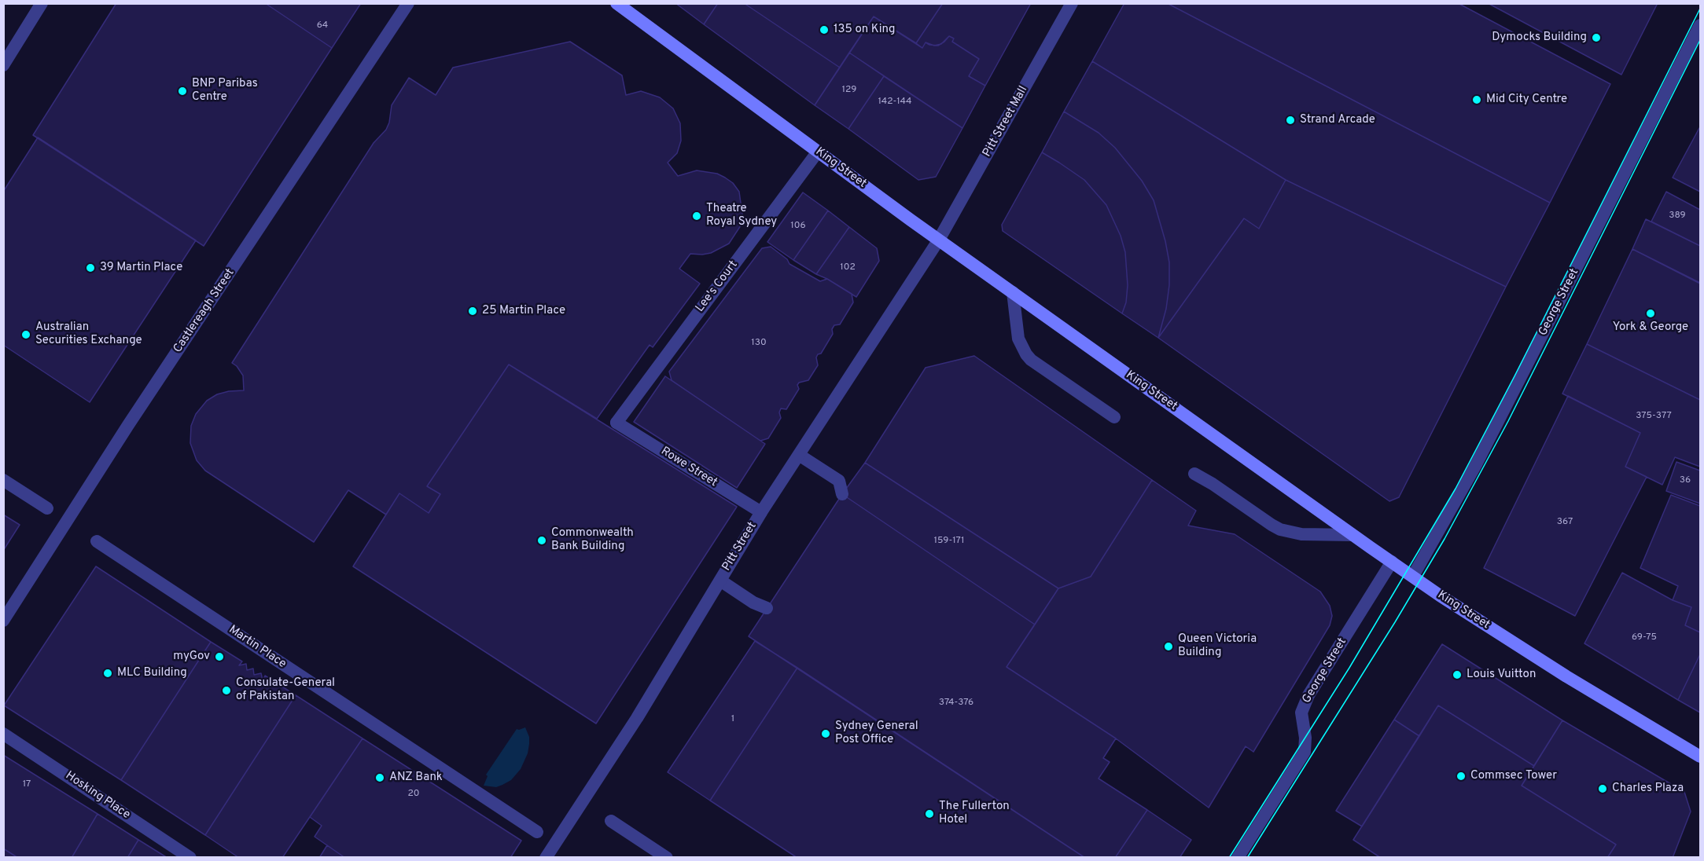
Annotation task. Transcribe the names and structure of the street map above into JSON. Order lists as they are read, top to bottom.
{
  "streets": {
    "main road": ["King Street"],
    "street": [
      "Pitt Street Mall",
      "Lee's Court",
      "George Street",
      "Castlereagh Street",
      "Rowe Street",
      "Pitt Street",
      "Martin Place",
      "Hosking Place"
    ]
  },
  "crossings": [
    ["Pitt Street Mall", "King Street"],
    ["Pitt Street Mall", "Pitt Street"],
    ["King Street", "Lee's Court"],
    ["King Street", "George Street"],
    ["King Street", "Pitt Street"],
    ["Lee's Court", "Rowe Street"],
    ["Rowe Street", "Pitt Street"]
  ],
  "places": [
    "135 on King",
    "Dymocks Building",
    "BNP Paribas Centre",
    "Mid City Centre",
    "Strand Arcade",
    "Theatre Royal Sydney",
    "39 Martin Place",
    "25 Martin Place",
    "York & George",
    "Australian Securities Exchange",
    "Commonwealth Bank Building",
    "Queen Victoria Building",
    "myGov",
    "MLC Building",
    "Louis Vuitton",
    "Consulate-General of Pakistan",
    "Sydney General Post Office",
    "Commsec Tower",
    "ANZ Bank",
    "Charles Plaza",
    "The Fullerton Hotel"
  ],
  "house_numbers": [
    "64",
    "129",
    "142-144",
    "389",
    "106",
    "102",
    "130",
    "375-377",
    "36",
    "367",
    "159-171",
    "69-75",
    "374-376",
    "1",
    "17",
    "20"
  ]
}
